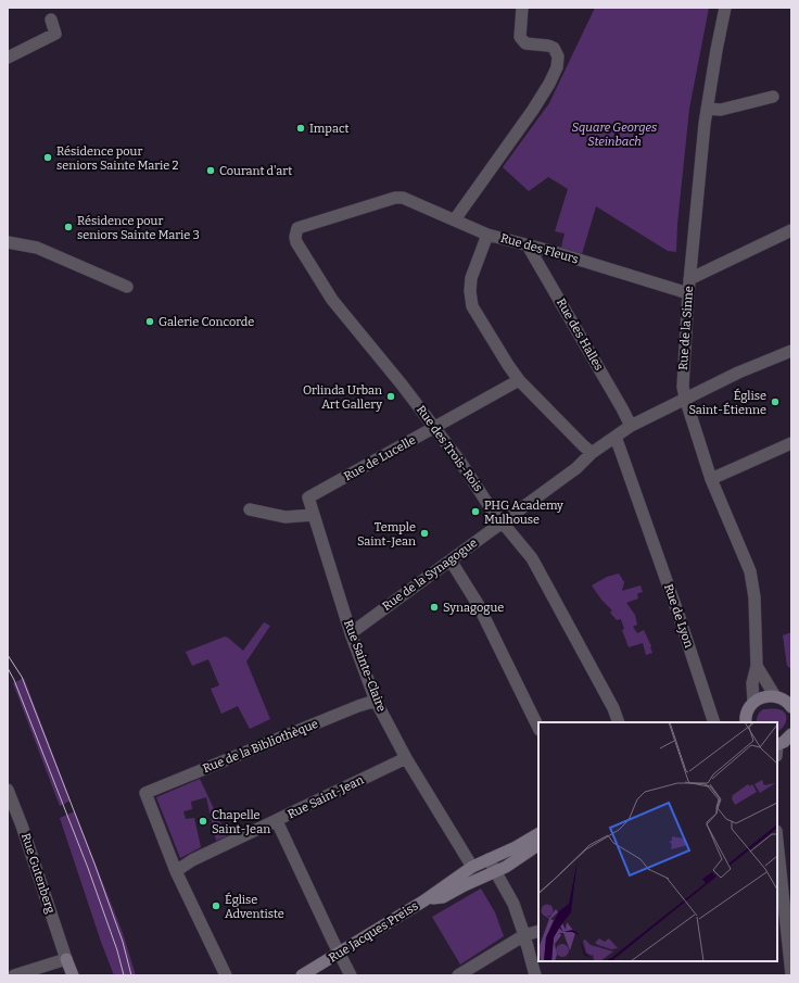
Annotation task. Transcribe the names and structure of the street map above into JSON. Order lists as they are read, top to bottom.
{
  "streets": {
    "main road": ["Rue Jacques Preiss"],
    "street": [
      "Rue des Fleurs",
      "Rue de la Sinne",
      "Rue des Halles",
      "Rue des Trois-Rois",
      "Rue de Lucelle",
      "Rue de la Synagogue",
      "Rue de Lyon",
      "Rue Sainte-Claire",
      "Rue de la Bibliothèque",
      "Rue Saint-Jean",
      "Rue Gutenberg"
    ]
  },
  "crossings": [
    ["Rue des Fleurs", "Rue de la Sinne"],
    ["Rue des Fleurs", "Rue des Halles"],
    ["Rue des Fleurs", "Rue des Trois-Rois"],
    ["Rue de la Sinne", "Rue de la Synagogue"],
    ["Rue des Halles", "Rue de la Synagogue"],
    ["Rue des Trois-Rois", "Rue de Lucelle"],
    ["Rue des Trois-Rois", "Rue de la Synagogue"],
    ["Rue de Lucelle", "Rue Sainte-Claire"],
    ["Rue de la Synagogue", "Rue de Lyon"],
    ["Rue de la Synagogue", "Rue Sainte-Claire"],
    ["Rue Sainte-Claire", "Rue de la Bibliothèque"],
    ["Rue Sainte-Claire", "Rue Saint-Jean"],
    ["Rue Sainte-Claire", "Rue Jacques Preiss"],
    ["Rue de la Bibliothèque", "Rue Saint-Jean"]
  ],
  "parks": ["Square Georges Steinbach"],
  "places": [
    "Impact",
    "Résidence pour seniors Sainte Marie 2",
    "Courant d'art",
    "Résidence pour seniors Sainte Marie 3",
    "Galerie Concorde",
    "Orlinda Urban Art Gallery",
    "Église Saint-Étienne",
    "PHG Academy Mulhouse",
    "Temple Saint-Jean",
    "Synagogue",
    "Chapelle Saint-Jean",
    "Église Adventiste"
  ]
}
